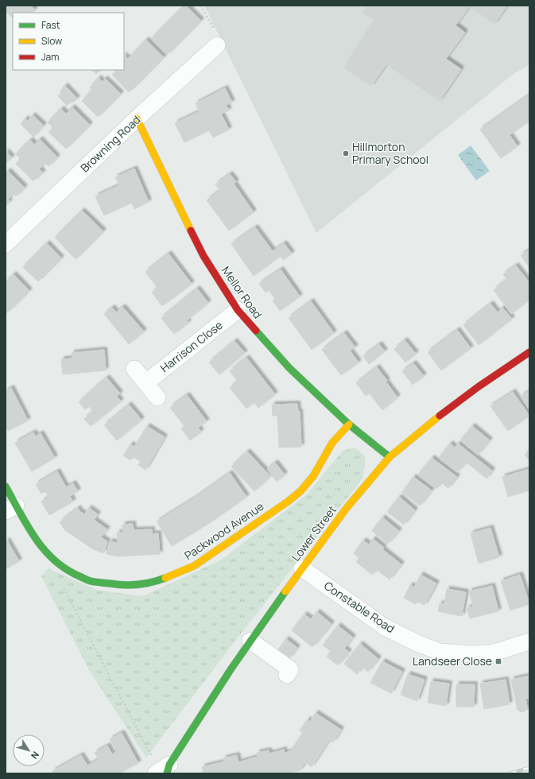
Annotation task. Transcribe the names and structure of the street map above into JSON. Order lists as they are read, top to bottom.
{
  "streets": {
    "street": [
      "Browning Road",
      "Mellor Road",
      "Harrison Close",
      "Packwood Avenue",
      "Lower Street",
      "Constable Road"
    ]
  },
  "crossings": [
    ["Browning Road", "Mellor Road"],
    ["Mellor Road", "Harrison Close"],
    ["Mellor Road", "Packwood Avenue"],
    ["Mellor Road", "Lower Street"],
    ["Lower Street", "Constable Road"]
  ],
  "places": {
    "other": ["Hillmorton Primary School"],
    "transit": ["Landseer Close"]
  },
  "legend": ["Fast", "Slow", "Jam"],
  "north": "bottom right"
}
